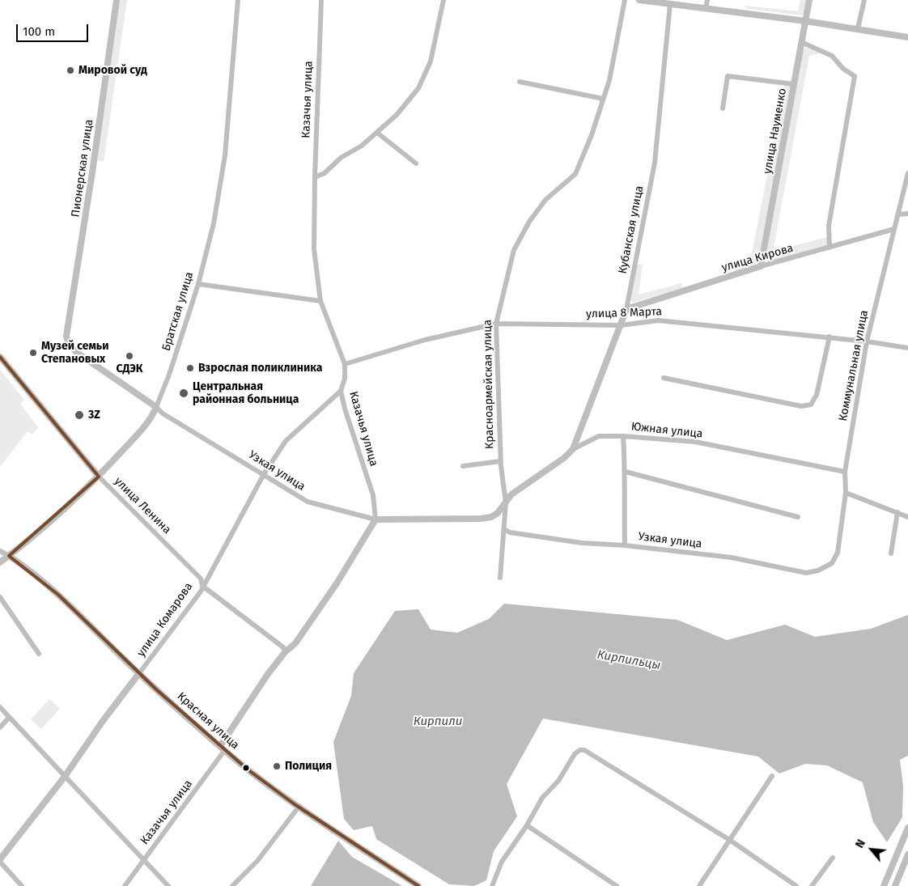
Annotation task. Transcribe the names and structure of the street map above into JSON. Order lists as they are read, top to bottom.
{
  "streets": {
    "main road": [
      "Казачья улица",
      "улица Науменко",
      "Пионерская улица",
      "Кубанская улица",
      "улица Кирова",
      "Братская улица",
      "Южная улица",
      "Узкая улица",
      "улица Ленина",
      "улица Комарова",
      "Красная улица"
    ],
    "street": ["улица 8 Марта", "Коммунальная улица", "Красноармейская улица"]
  },
  "crossings": [
    ["Казачья улица", "улица 8 Марта"],
    ["Казачья улица", "Узкая улица"],
    ["Казачья улица", "улица Ленина"],
    ["Казачья улица", "улица Комарова"],
    ["Казачья улица", "Красная улица"],
    ["улица Науменко", "улица Кирова"],
    ["Пионерская улица", "Узкая улица"],
    ["Кубанская улица", "улица Кирова"],
    ["Кубанская улица", "улица 8 Марта"],
    ["Кубанская улица", "Южная улица"],
    ["улица Кирова", "Коммунальная улица"],
    ["Братская улица", "Узкая улица"],
    ["Братская улица", "улица Ленина"],
    ["Братская улица", "Красная улица"],
    ["улица 8 Марта", "Коммунальная улица"],
    ["улица 8 Марта", "Красноармейская улица"],
    ["Коммунальная улица", "Южная улица"],
    ["Коммунальная улица", "Узкая улица"],
    ["Красноармейская улица", "Южная улица"],
    ["Красноармейская улица", "Узкая улица"],
    ["Южная улица", "Узкая улица"],
    ["Узкая улица", "улица Комарова"],
    ["улица Ленина", "улица Комарова"],
    ["улица Комарова", "Красная улица"]
  ],
  "water": ["Кирпильцы", "Кирпили"],
  "places": [
    "Мировой суд",
    "Музей семьи Степановых",
    "СДЭК",
    "Взрослая поликлиника",
    "Центральная районная больница",
    "3Z",
    "Полиция"
  ],
  "scale_bar": "100 m",
  "north": "top left"
}
